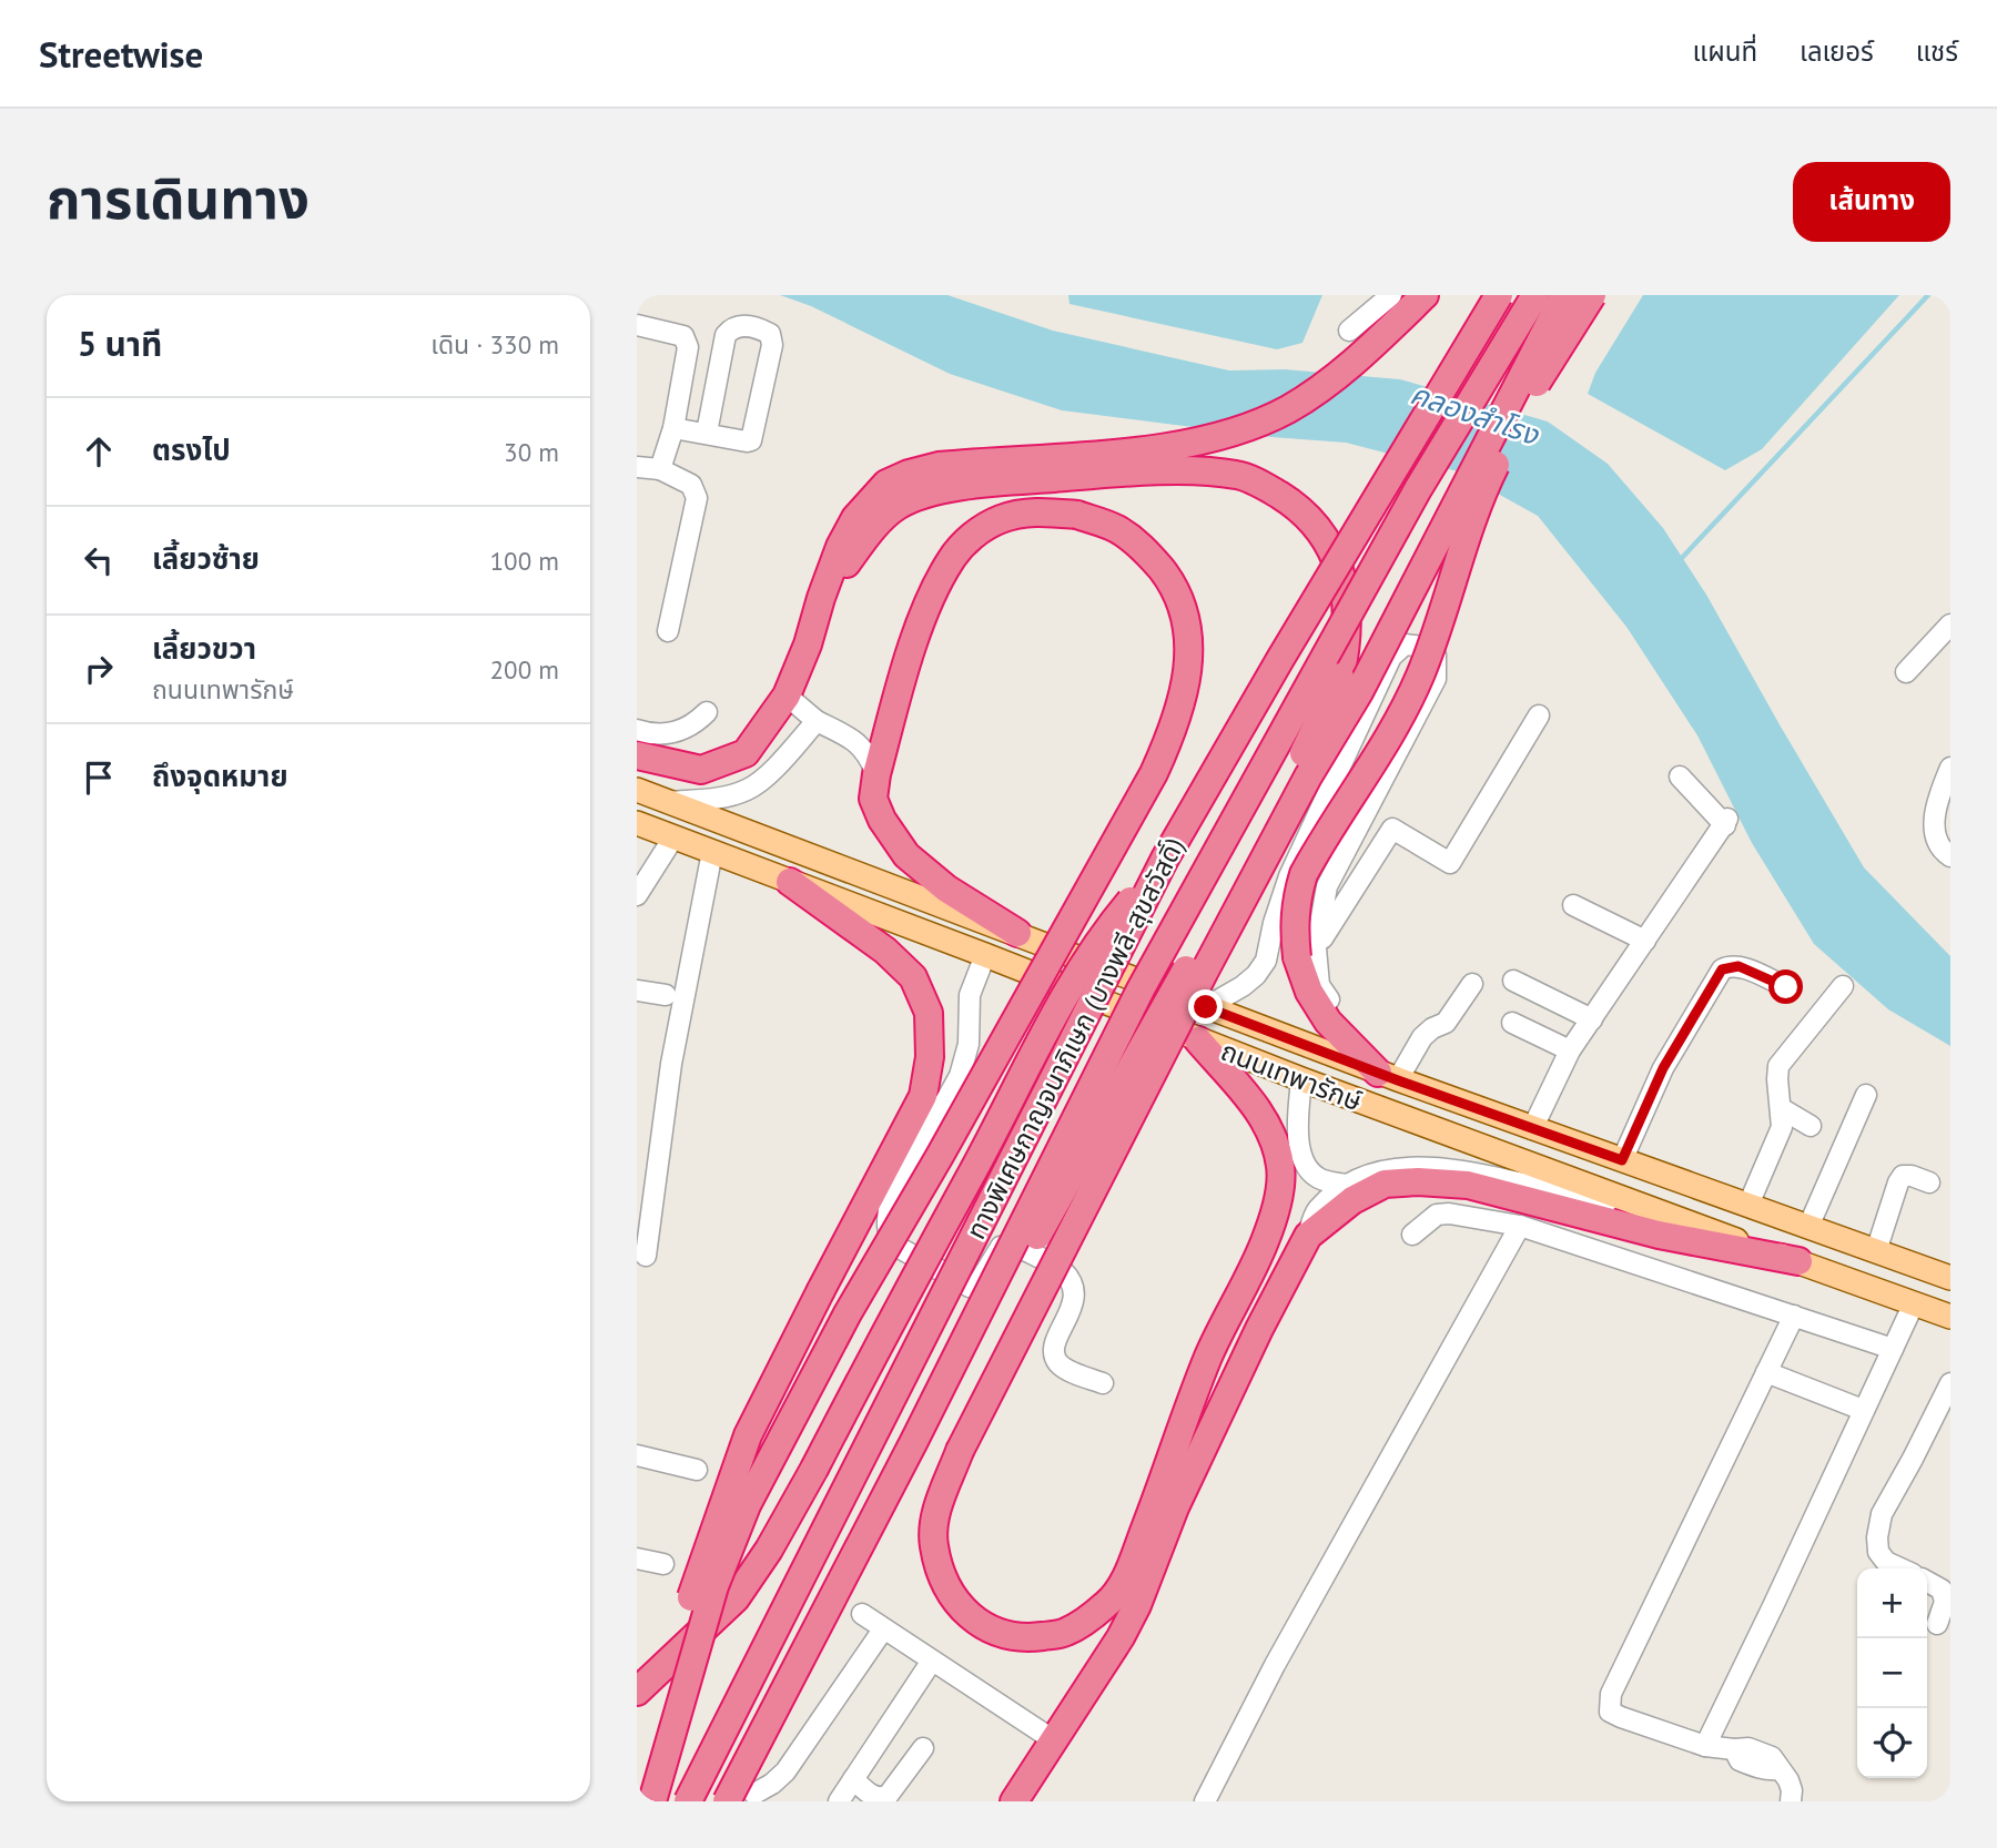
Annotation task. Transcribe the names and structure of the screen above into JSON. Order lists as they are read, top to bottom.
{
  "streets": {
    "highway": ["ทางพิเศษกาญจนาภิเษก (บางพลี-สุขสวัสดิ์)"],
    "main road": ["ถนนเทพารักษ์"]
  },
  "water": ["คลองสำโรง"],
  "page": {
    "header": "Streetwise",
    "nav": ["แผนที่", "เลเยอร์", "แชร์"],
    "title": "การเดินทาง",
    "buttons": "เส้นทาง",
    "heading": ["5 นาที", "เดิน · 330 m"],
    "list": [
      ["ตรงไป", "30 m"],
      ["เลี้ยวซ้าย", "100 m"],
      ["เลี้ยวขวา", "ถนนเทพารักษ์", "200 m"],
      "ถึงจุดหมาย"
    ],
    "map_buttons": ["+", "−"]
  }
}
